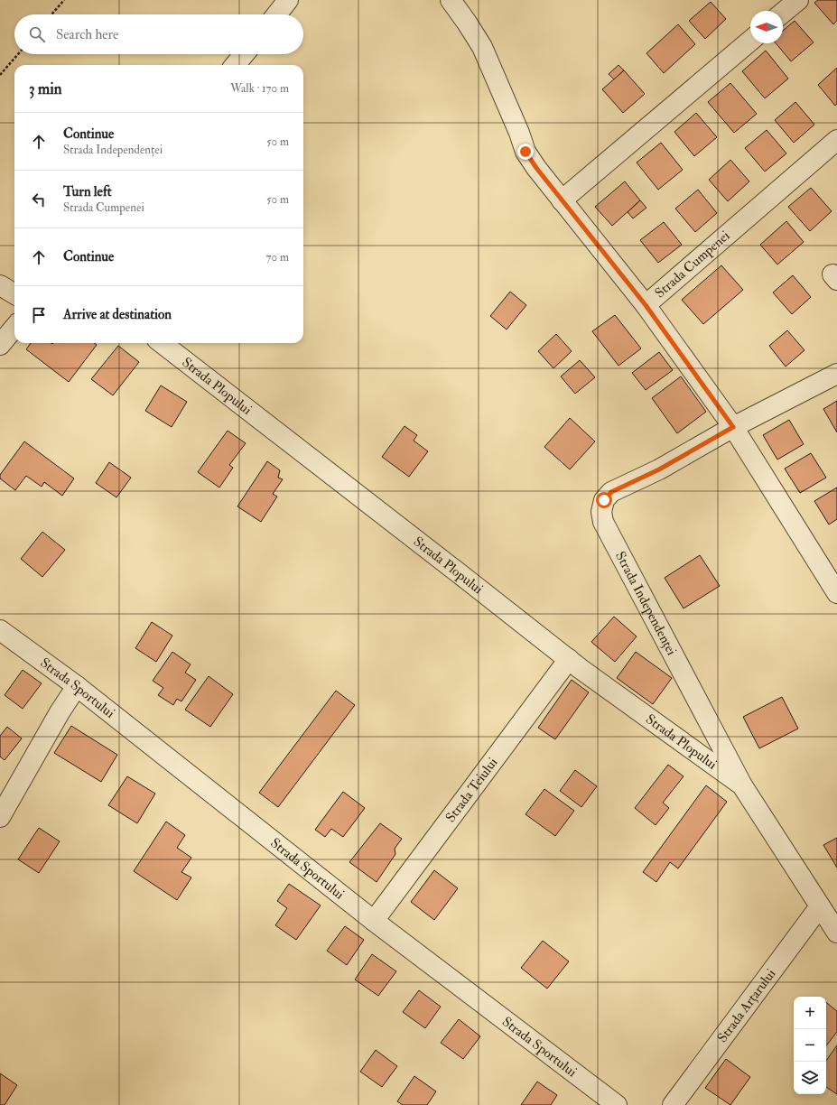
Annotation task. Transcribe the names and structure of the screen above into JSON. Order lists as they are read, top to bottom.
{
  "streets": {
    "street": [
      "Strada Cumpenei",
      "Strada Plopului",
      "Strada Independenței",
      "Strada Sportului",
      "Strada Teiului",
      "Strada Arțarului"
    ]
  },
  "crossings": [
    ["Strada Cumpenei", "Strada Independenței"],
    ["Strada Plopului", "Strada Independenței"],
    ["Strada Plopului", "Strada Teiului"],
    ["Strada Independenței", "Strada Arțarului"],
    ["Strada Sportului", "Strada Teiului"]
  ],
  "north": "left",
  "page": {
    "search": "Search here",
    "heading": ["3 min", "Walk · 170 m"],
    "list": [
      ["Continue", "Strada Independenței", "50 m"],
      ["Turn left", "Strada Cumpenei", "50 m"],
      ["Continue", "70 m"],
      "Arrive at destination"
    ],
    "map_buttons": ["+", "−"]
  }
}
